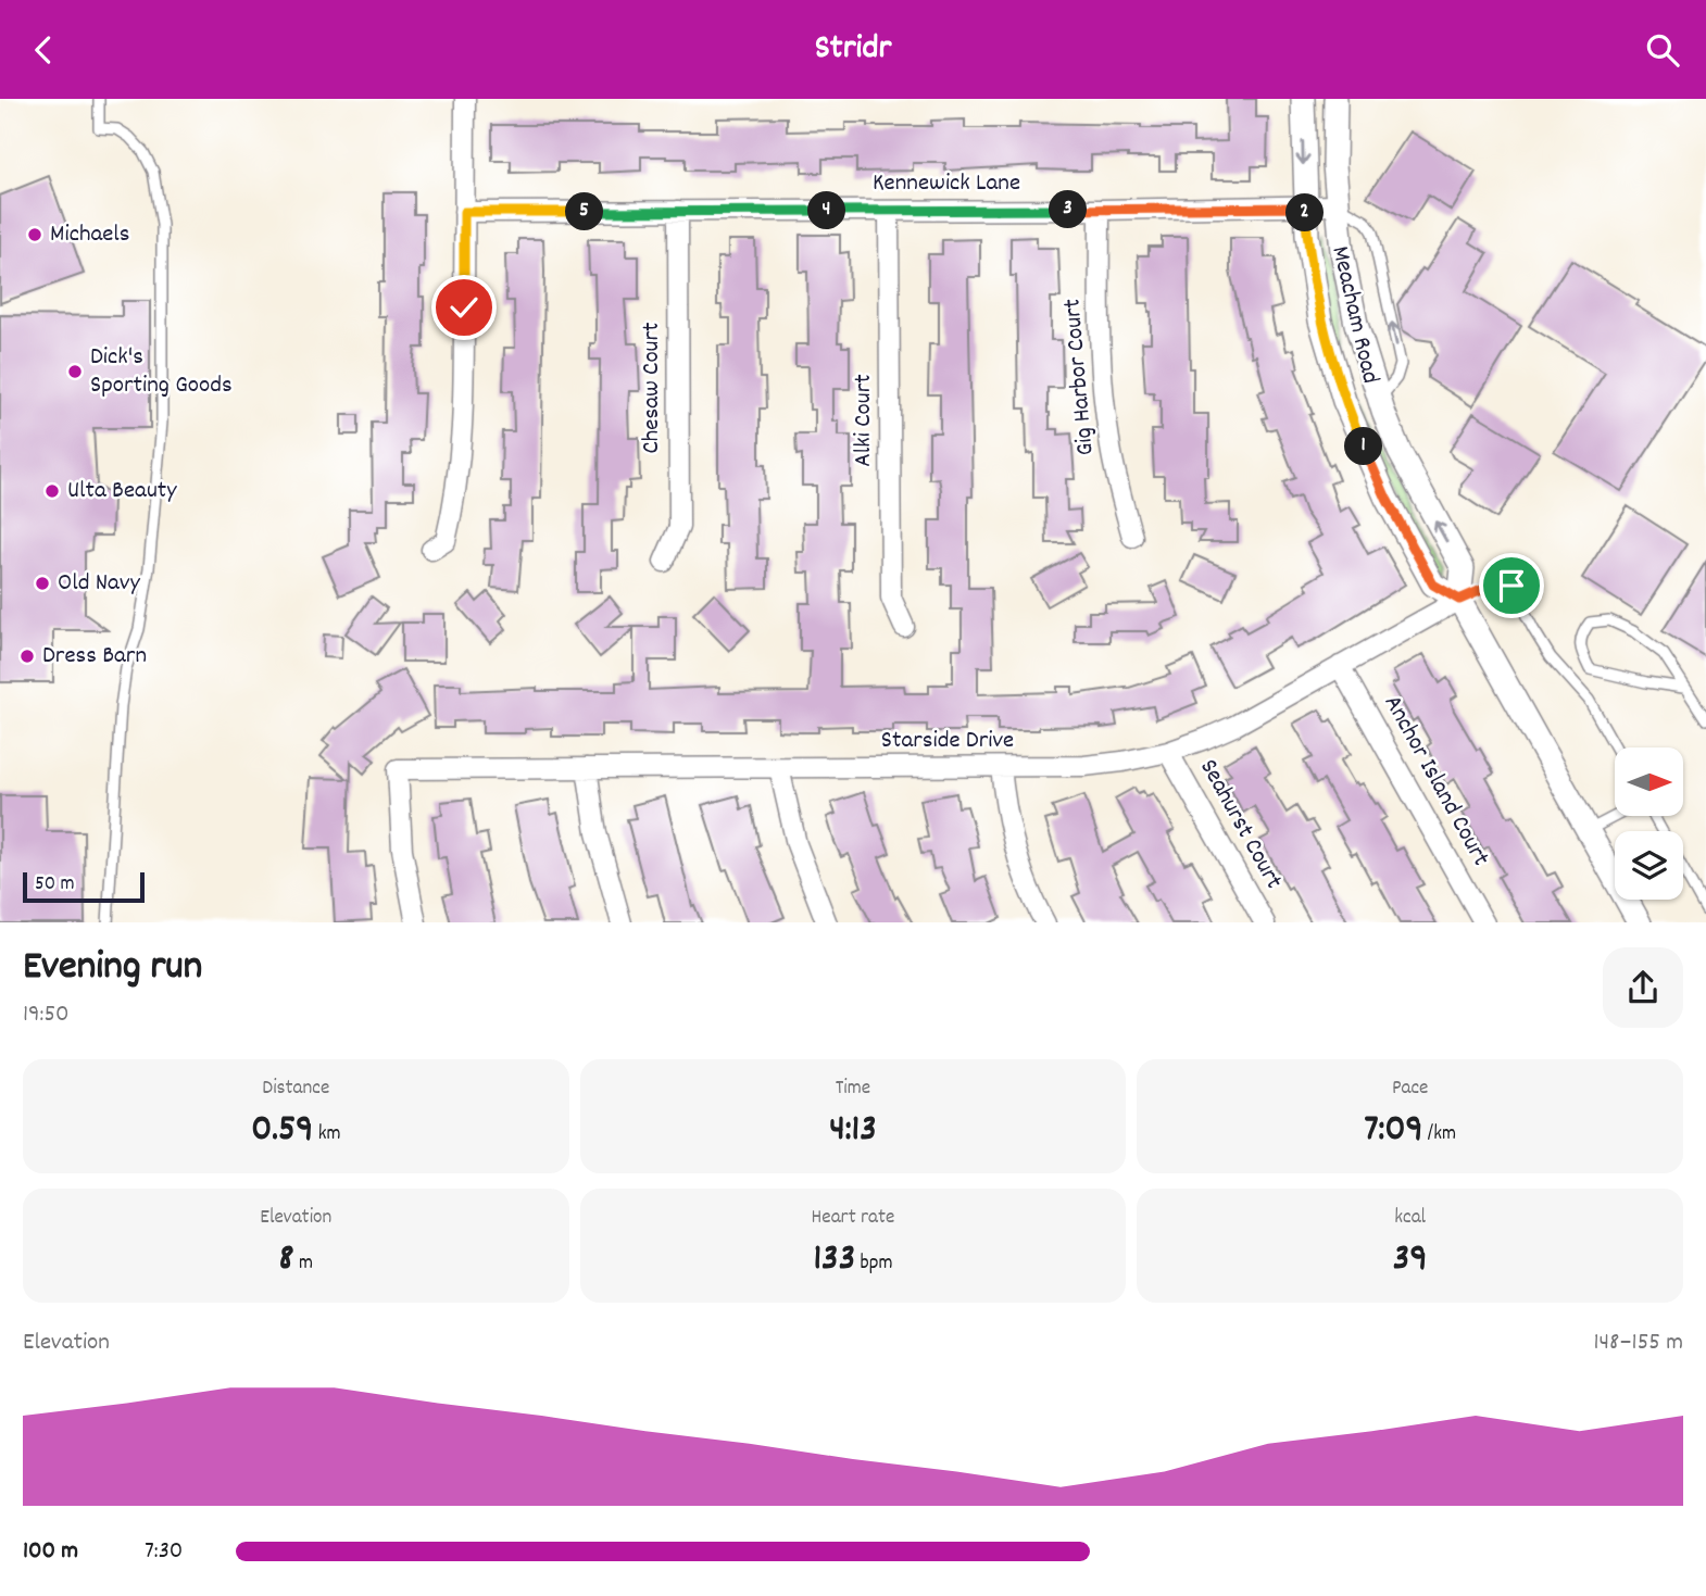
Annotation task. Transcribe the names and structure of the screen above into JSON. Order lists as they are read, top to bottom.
{
  "streets": {
    "street": [
      "Kennewick Lane",
      "Meacham Road",
      "Gig Harbor Court",
      "Chesaw Court",
      "Alki Court",
      "Starside Drive",
      "Anchor Island Court",
      "Seahurst Court"
    ]
  },
  "crossings": [
    ["Kennewick Lane", "Meacham Road"],
    ["Kennewick Lane", "Gig Harbor Court"],
    ["Kennewick Lane", "Chesaw Court"],
    ["Kennewick Lane", "Alki Court"],
    ["Meacham Road", "Starside Drive"],
    ["Starside Drive", "Anchor Island Court"],
    ["Starside Drive", "Seahurst Court"]
  ],
  "places": [
    "Michaels",
    "Dick's Sporting Goods",
    "Ulta Beauty",
    "Old Navy",
    "Dress Barn"
  ],
  "scale_bar": "50 m",
  "north": "right",
  "page": {
    "header": "Stridr",
    "pins": [
      "3",
      "4",
      "5",
      "2",
      "1"
    ],
    "scale": "50 m",
    "heading": ["Evening run", "19:50"],
    "stats": [
      ["Distance", "0.59 km"],
      ["Time", "4:13"],
      ["Pace", "7:09 /km"],
      ["Elevation", "8 m"],
      ["Heart rate", "133 bpm"],
      ["kcal", "39"]
    ],
    "chart": ["Elevation", "148–155 m"],
    "list": [
      {
        "name": "100 m",
        "note": "7:30"
      }
    ]
  }
}
